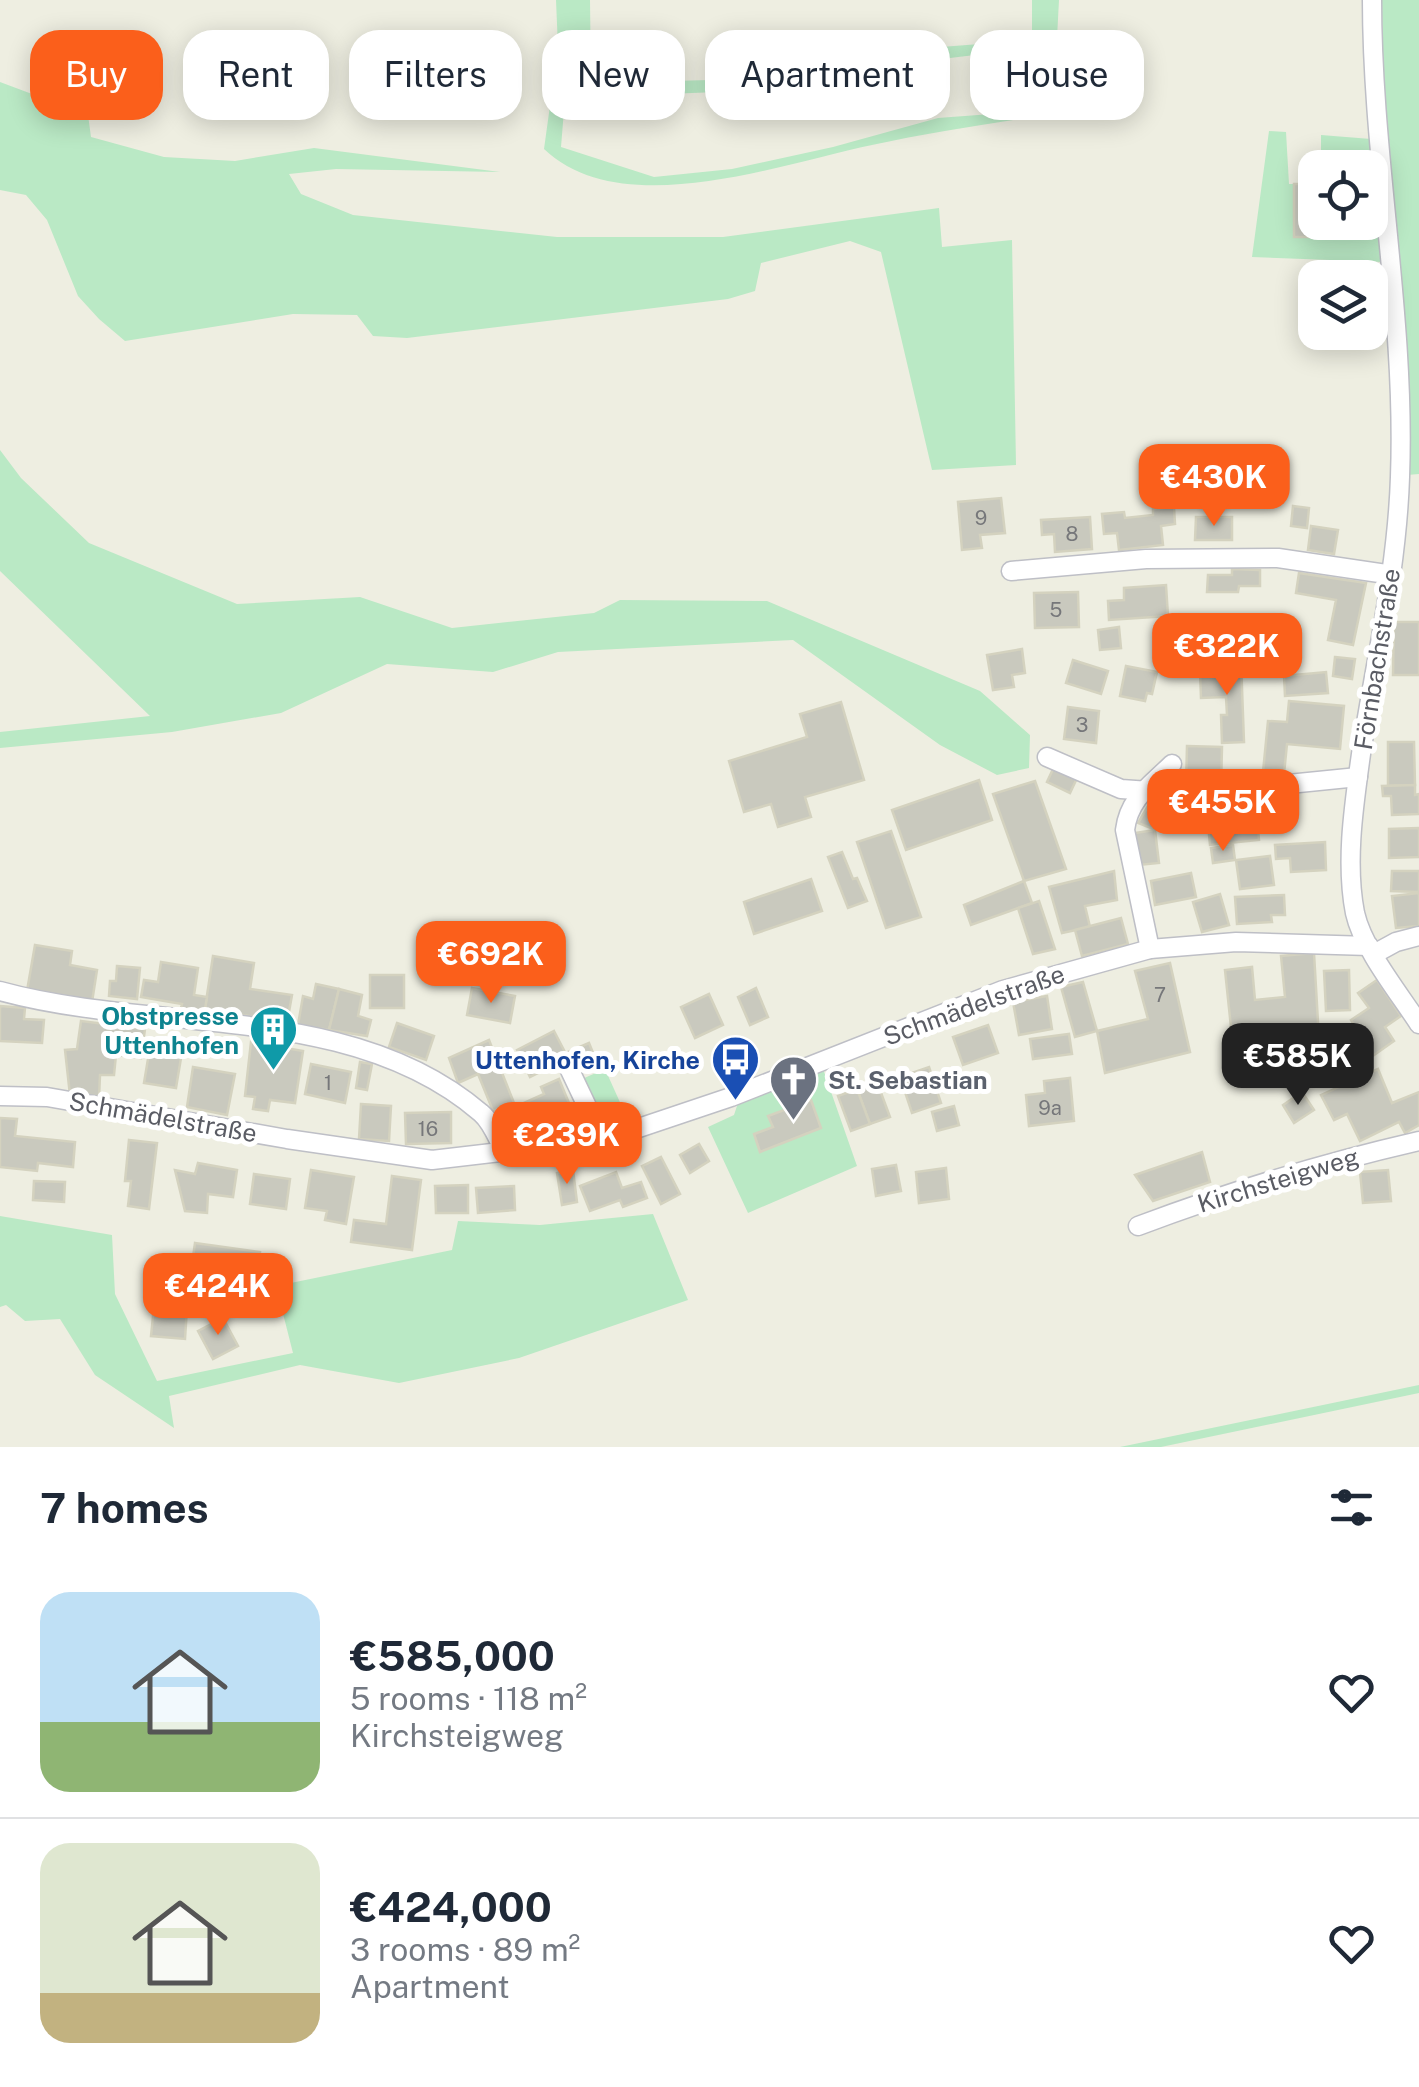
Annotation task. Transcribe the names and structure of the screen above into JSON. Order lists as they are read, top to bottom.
{
  "streets": {
    "street": ["Förnbachstraße", "Schmädelstraße", "Kirchsteigweg"]
  },
  "crossings": [
    ["Förnbachstraße", "Schmädelstraße"]
  ],
  "places": {
    "building": ["Obstpresse Uttenhofen"],
    "bus stop": ["Uttenhofen, Kirche"],
    "church": ["St. Sebastian"]
  },
  "house_numbers": [
    "9",
    "8",
    "5",
    "3",
    "7",
    "1",
    "9a",
    "16"
  ],
  "page": {
    "chip": [
      "Buy",
      "Rent",
      "Filters",
      "New",
      "Apartment",
      "House"
    ],
    "price": [
      "€430K",
      "€322K",
      "€455K",
      "€692K",
      "€585K",
      "€239K",
      "€424K"
    ],
    "heading": "7 homes",
    "list": [
      {
        "name": "€585,000",
        "note": "5 rooms · 118 m² · Kirchsteigweg"
      },
      {
        "name": "€424,000",
        "note": "3 rooms · 89 m² · Apartment"
      }
    ]
  }
}
